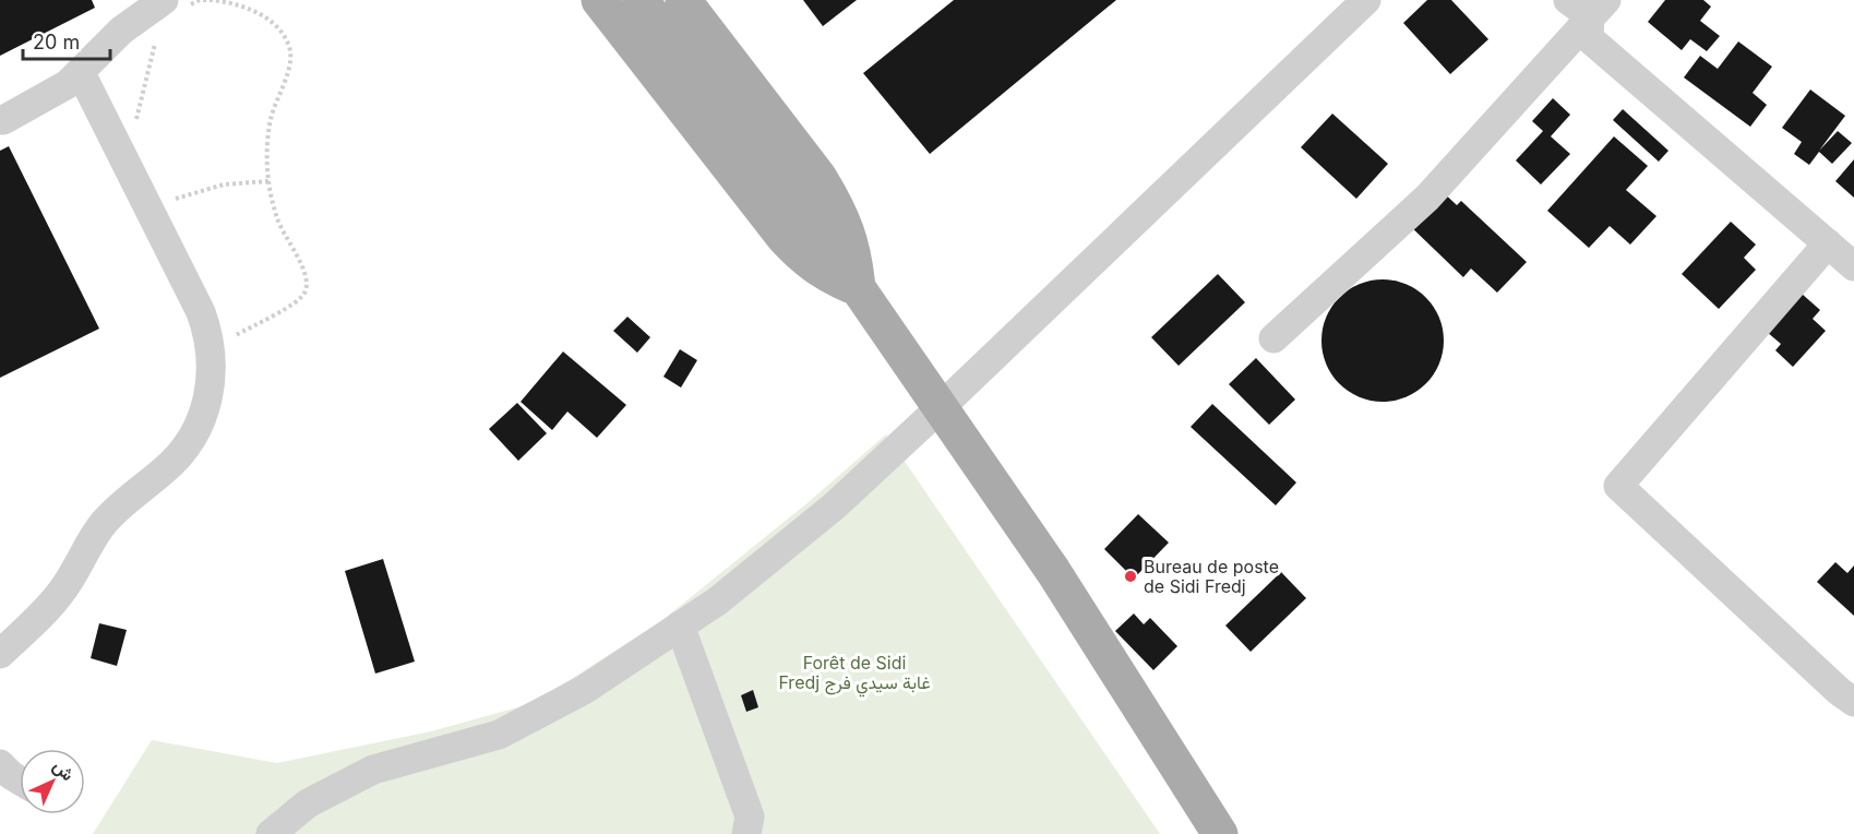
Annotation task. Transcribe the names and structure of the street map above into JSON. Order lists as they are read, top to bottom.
{
  "parks": ["Forêt de Sidi Fredj غابة سيدي فرج"],
  "places": ["Bureau de poste de Sidi Fredj"],
  "scale_bar": "20 m",
  "north": "top right"
}
